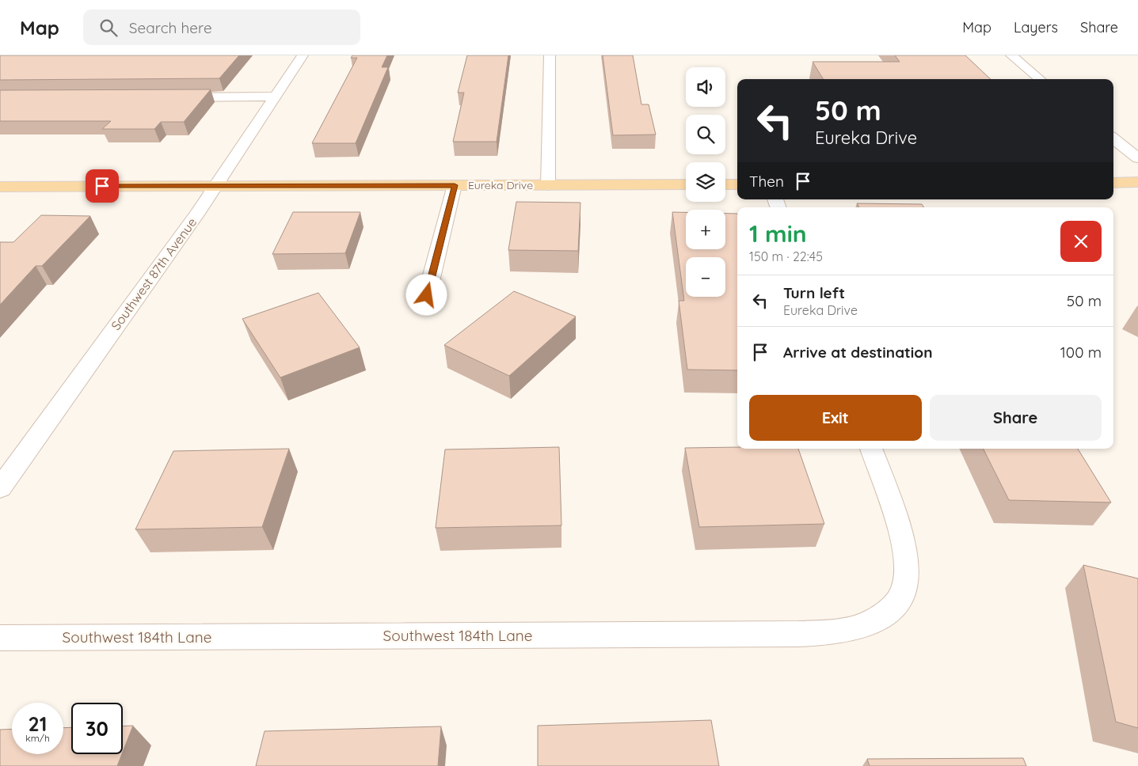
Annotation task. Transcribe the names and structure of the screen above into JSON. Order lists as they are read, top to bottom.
{
  "streets": {
    "main road": ["Eureka Drive"],
    "street": ["Southwest 87th Avenue", "Southwest 184th Lane"]
  },
  "crossings": [
    ["Eureka Drive", "Southwest 87th Avenue"]
  ],
  "page": {
    "header": "Map",
    "search": "Search here",
    "nav": ["Map", "Layers", "Share"],
    "map_buttons": ["+", "−"],
    "turn": ["50 m", "Eureka Drive"],
    "then": "Then",
    "heading": ["1 min", "150 m · 22:45"],
    "list": [
      {
        "name": "Turn left",
        "note": "Eureka Drive",
        "value": "50 m"
      },
      {
        "name": "Arrive at destination",
        "value": "100 m"
      }
    ],
    "buttons": ["Exit", "Share"],
    "speed": "21 km/h",
    "limit": "30"
  }
}
